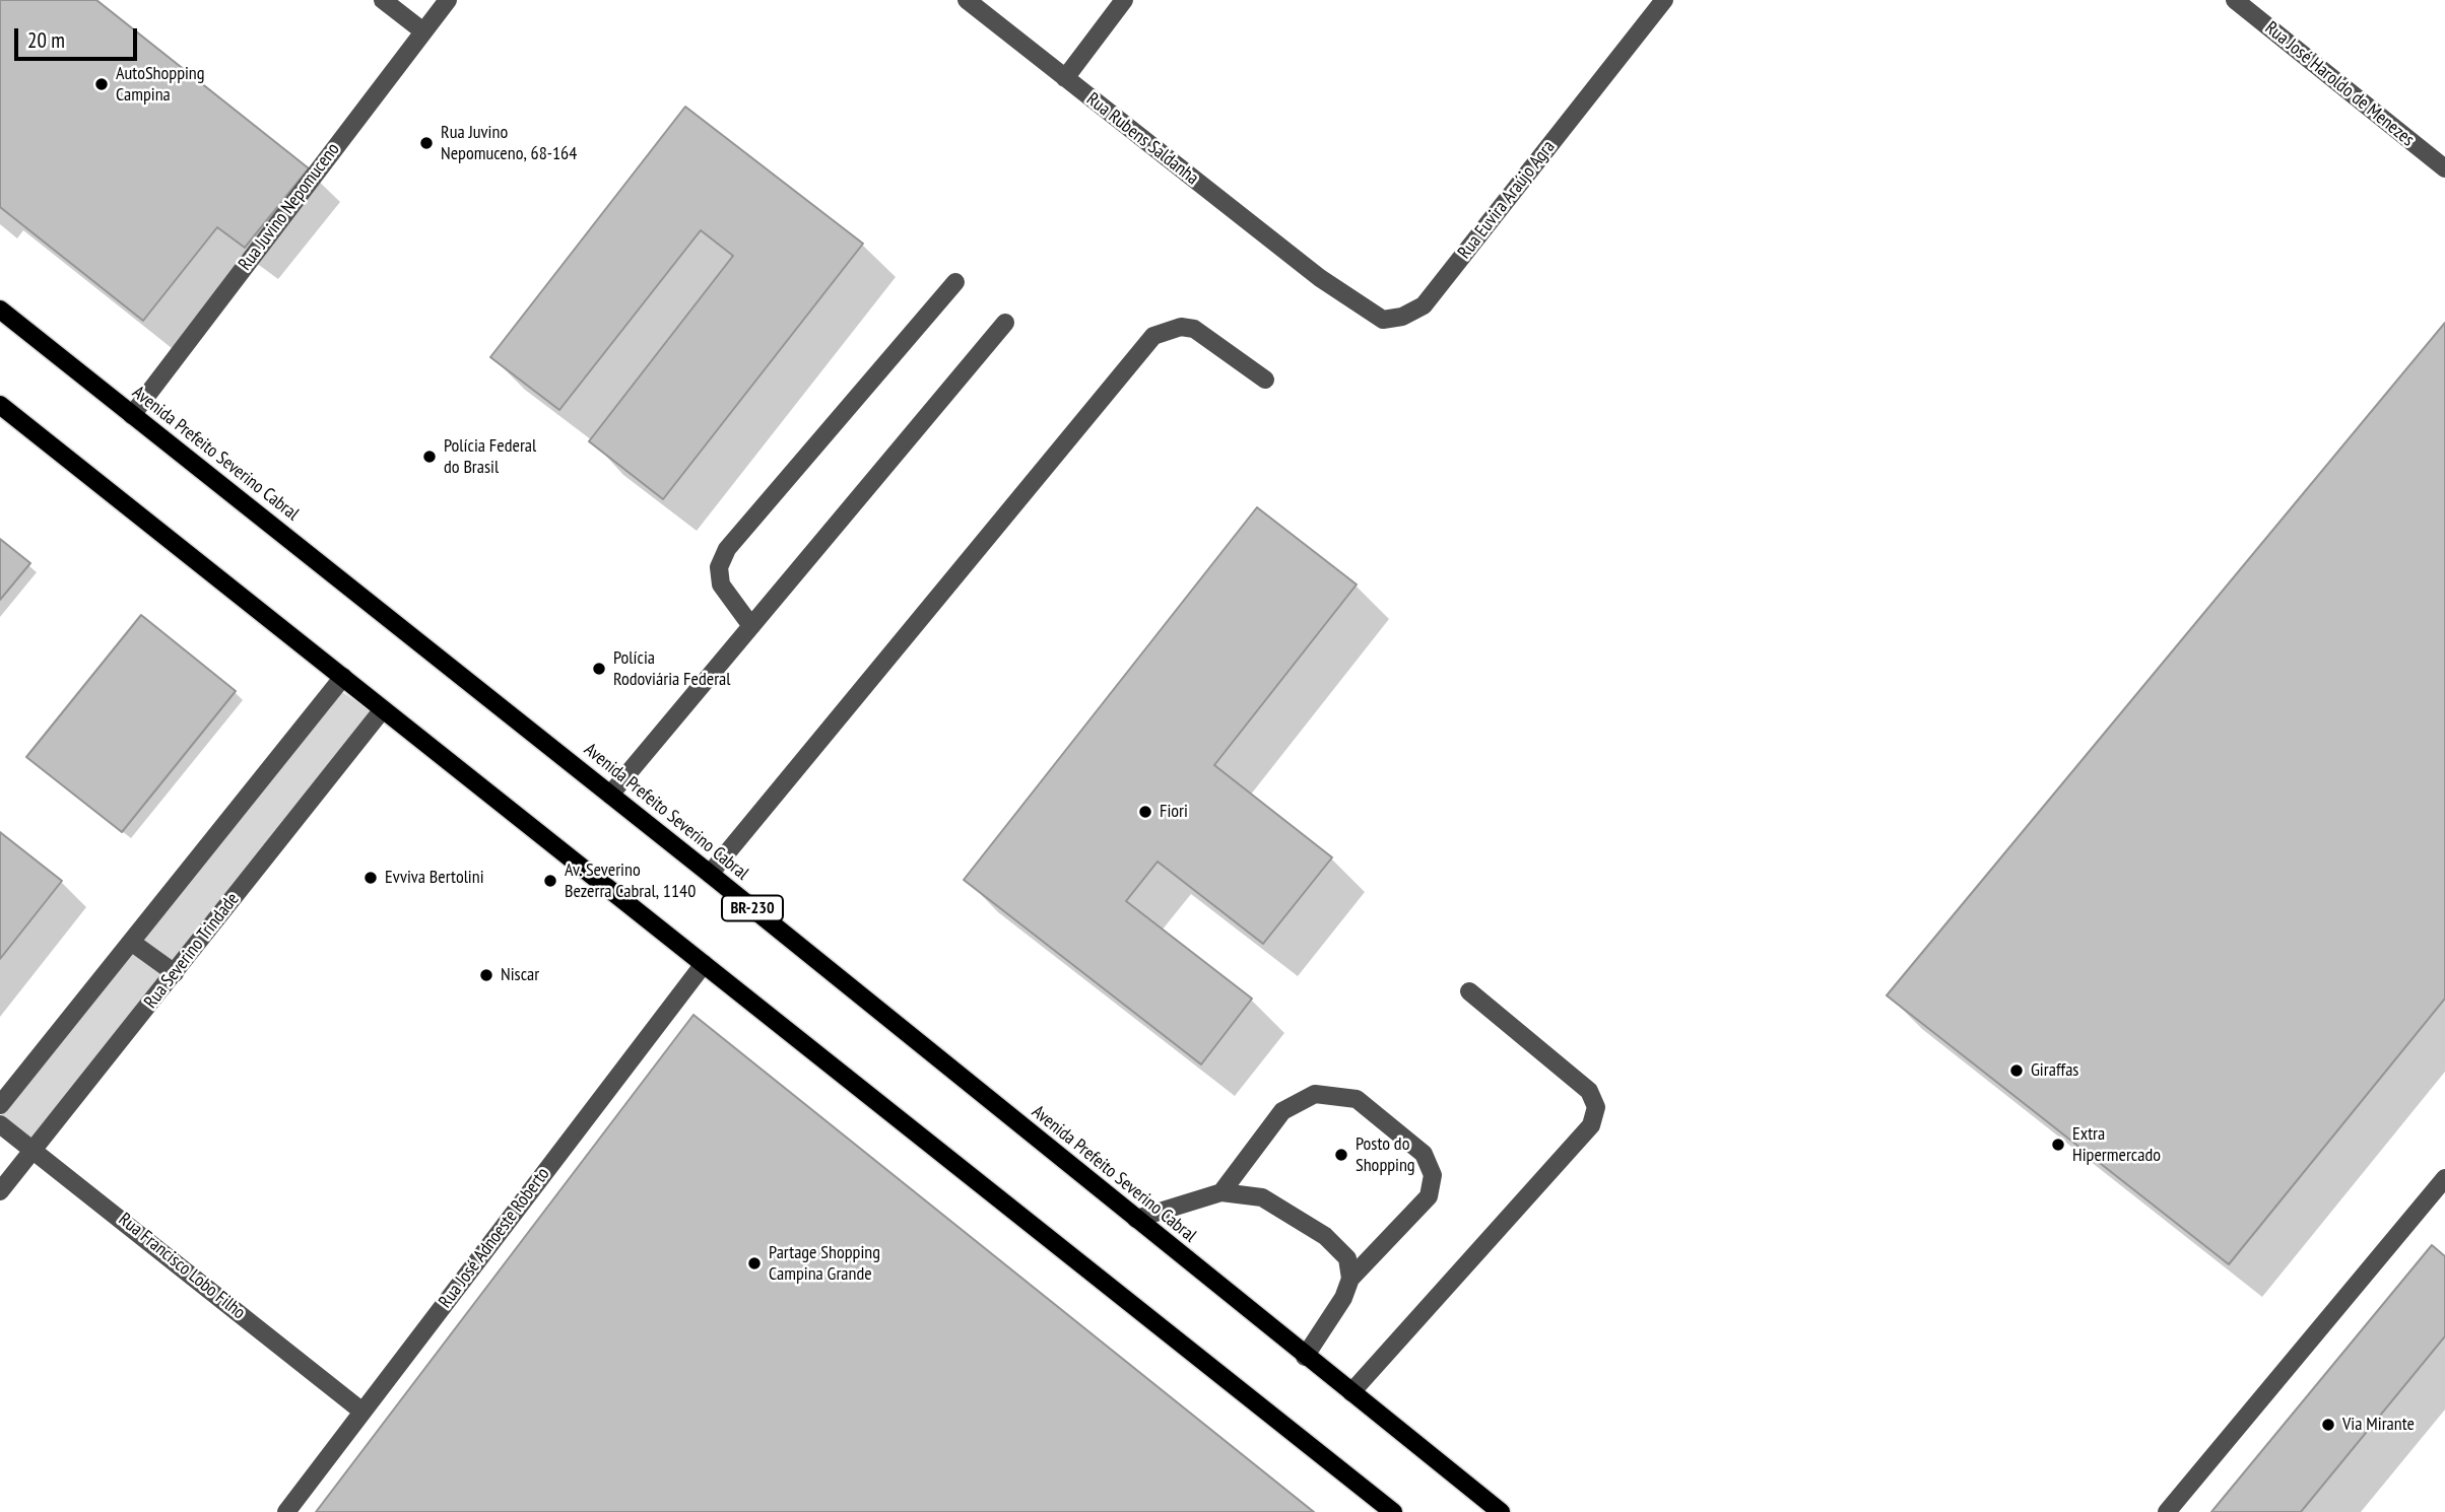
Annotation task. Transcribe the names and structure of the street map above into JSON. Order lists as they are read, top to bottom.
{
  "streets": {
    "main road": ["Avenida Prefeito Severino Cabral", "BR-230"],
    "street": [
      "Rua José Haroldo de Menezes",
      "Rua Rubens Saldanha",
      "Rua Euvira Araújo Agra",
      "Rua Juvino Nepomuceno",
      "Rua Severino Trindade",
      "Rua José Adnoeste Roberto",
      "Rua Francisco Lobo Filho"
    ]
  },
  "crossings": [
    ["Rua Rubens Saldanha", "Rua Euvira Araújo Agra"],
    ["Rua Juvino Nepomuceno", "Avenida Prefeito Severino Cabral"],
    ["Rua Severino Trindade", "Rua Francisco Lobo Filho"],
    ["Rua José Adnoeste Roberto", "Rua Francisco Lobo Filho"]
  ],
  "places": [
    "AutoShopping Campina",
    "Rua Juvino Nepomuceno, 68-164",
    "Polícia Federal do Brasil",
    "Polícia Rodoviária Federal",
    "Fiori",
    "Evviva Bertolini",
    "Av. Severino Bezerra Cabral, 1140",
    "Niscar",
    "Giraffas",
    "Extra Hipermercado",
    "Posto do Shopping",
    "Partage Shopping Campina Grande",
    "Via Mirante"
  ],
  "scale_bar": "20 m"
}
